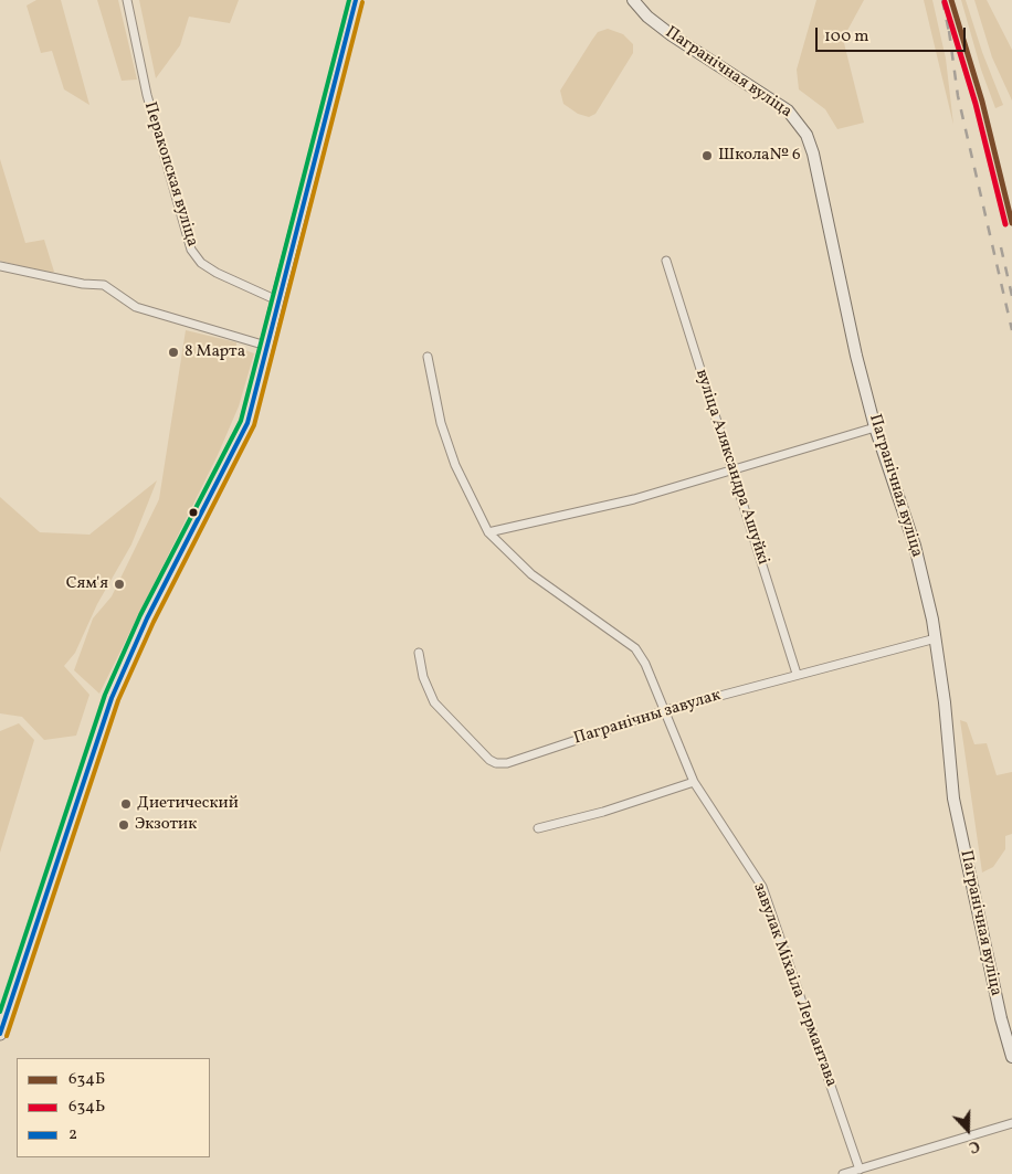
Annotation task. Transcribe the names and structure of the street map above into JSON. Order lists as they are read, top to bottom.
{
  "streets": {
    "main road": ["Пагранічная вуліца"],
    "street": [
      "Перакопская вуліца",
      "вуліца Аляксандра Ашуйкі",
      "Пагранічны завулак",
      "завулак Міхаіла Лермантава"
    ]
  },
  "crossings": [
    ["Пагранічная вуліца", "Пагранічны завулак"],
    ["вуліца Аляксандра Ашуйкі", "Пагранічны завулак"],
    ["Пагранічны завулак", "завулак Міхаіла Лермантава"]
  ],
  "places": [
    "Школа№ 6",
    "8 Марта",
    "Сям'я",
    "Диетический",
    "Экзотик"
  ],
  "lines": ["transit line 634Б", "transit line 2", "transit line 634Ь"],
  "legend": ["634Б", "634Ь", "2"],
  "scale_bar": "100 m",
  "north": "bottom"
}
